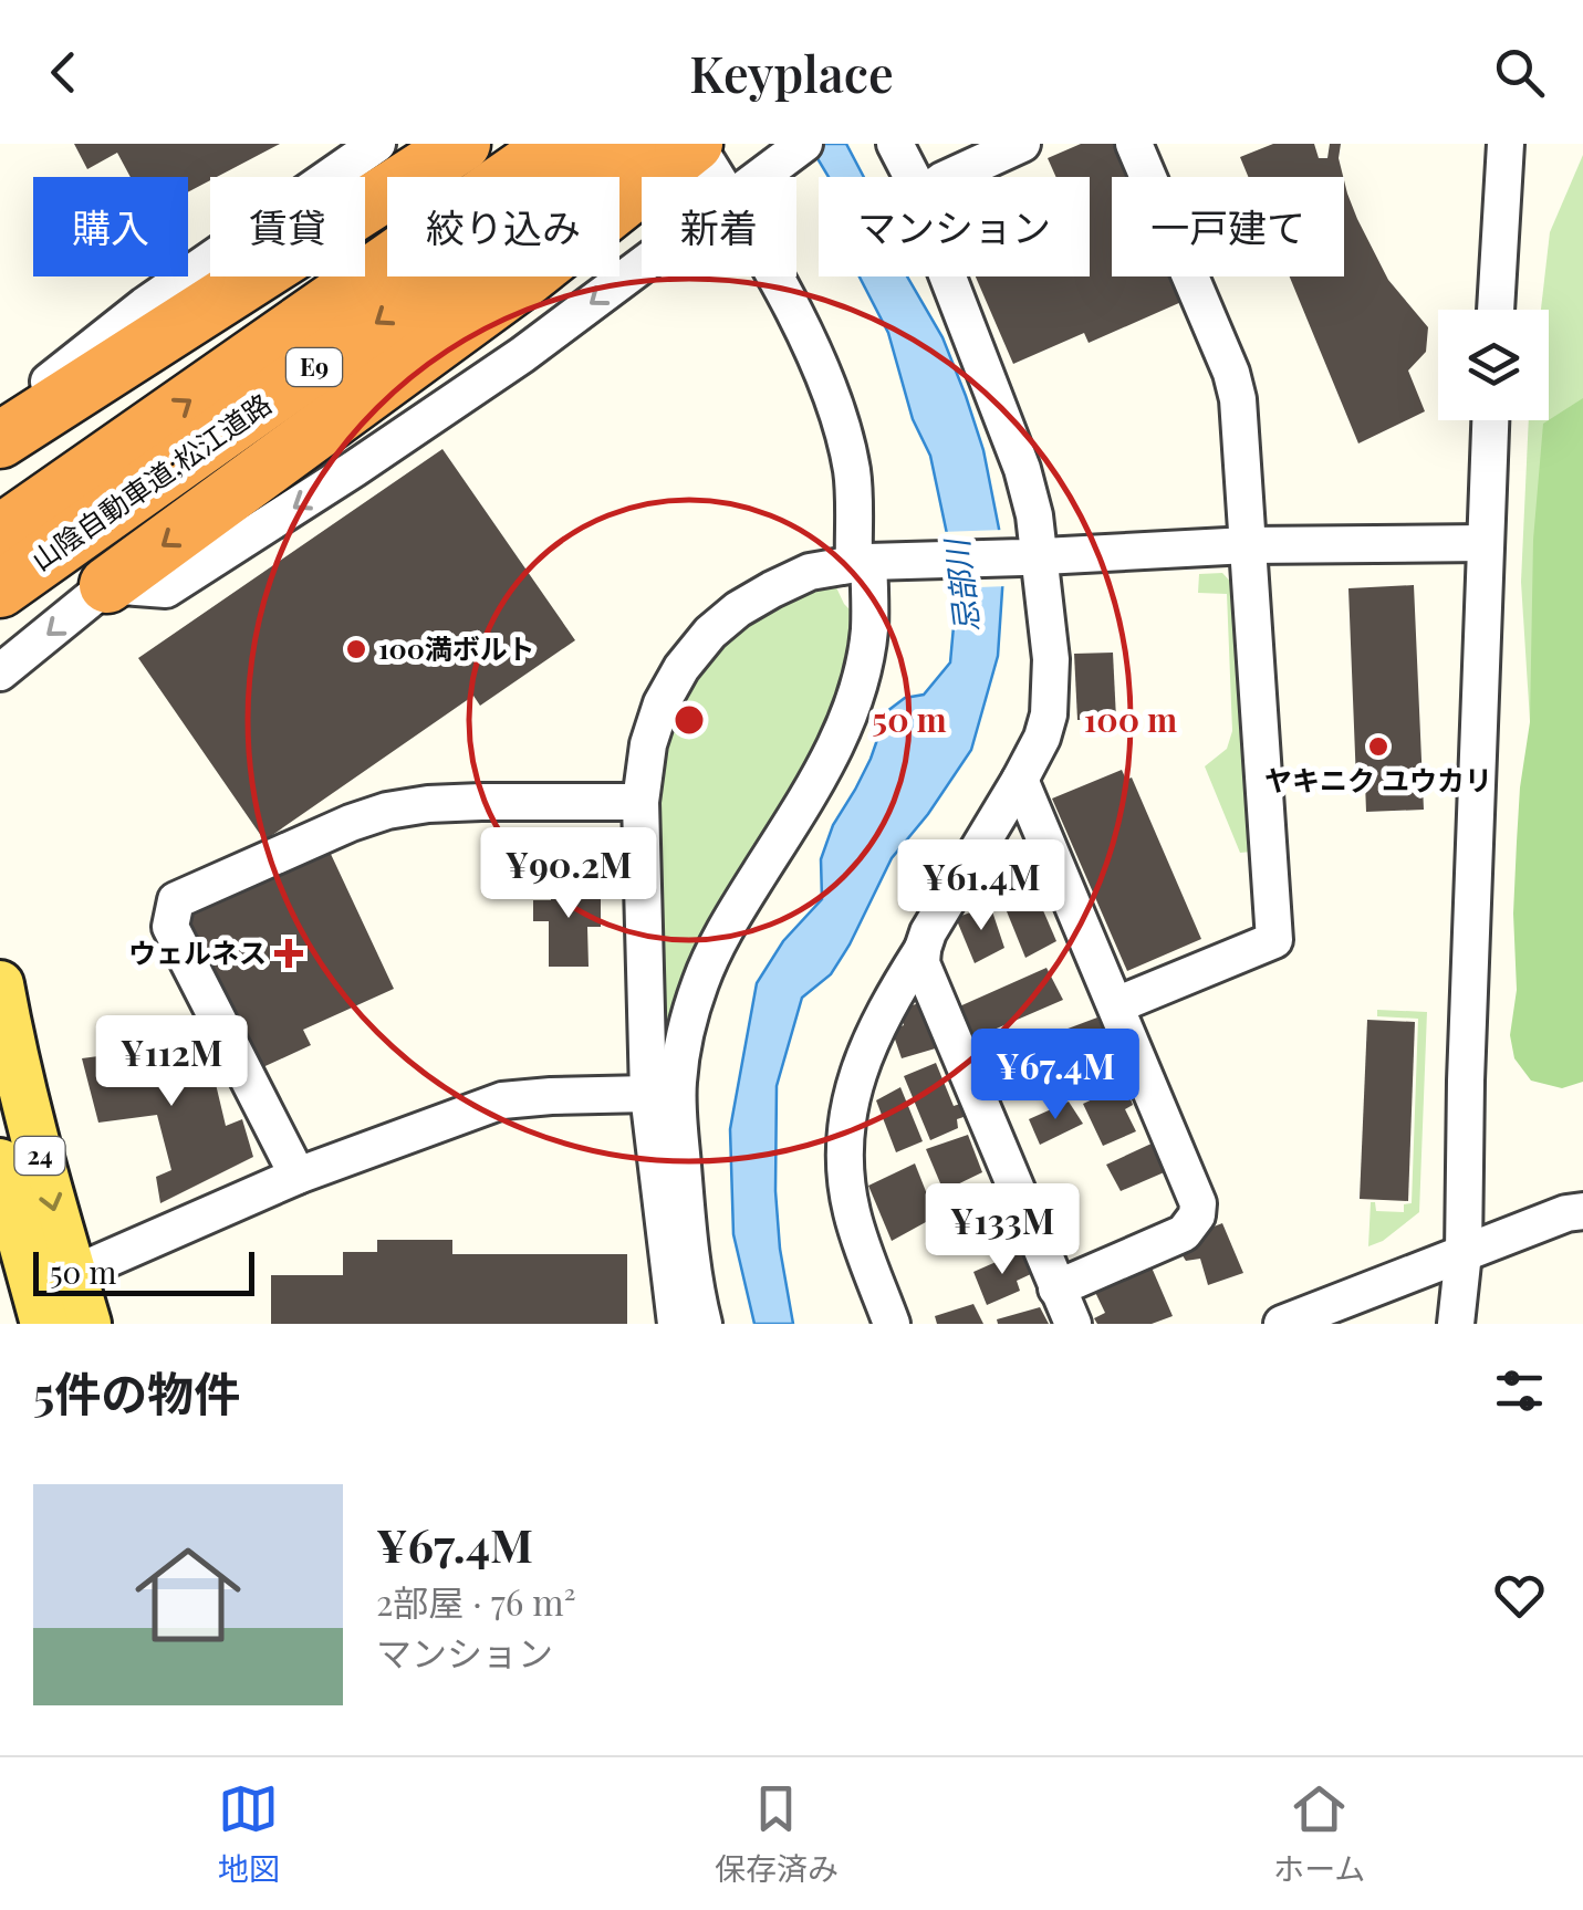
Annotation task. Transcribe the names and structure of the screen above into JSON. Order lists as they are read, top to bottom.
{
  "streets": {
    "highway": ["E9", "山陰自動車道;松江道路"],
    "main road": ["24"]
  },
  "water": ["忌部川"],
  "places": {
    "other": ["100満ボルト", "ヤキニク ユウカリ"],
    "health": ["ウェルネス"]
  },
  "scale_bar": "50 m",
  "page": {
    "header": "Keyplace",
    "chip": [
      "購入",
      "賃貸",
      "絞り込み",
      "新着",
      "マンション",
      "一戸建て"
    ],
    "price": [
      "¥90.2M",
      "¥61.4M",
      "¥112M",
      "¥67.4M",
      "¥133M"
    ],
    "scale": "50 m",
    "heading": "5件の物件",
    "list": [
      {
        "name": "¥67.4M",
        "note": "2部屋 · 76 m² · マンション"
      }
    ],
    "tabs": ["地図", "保存済み", "ホーム"]
  },
  "rings": ["50 m", "100 m"]
}
